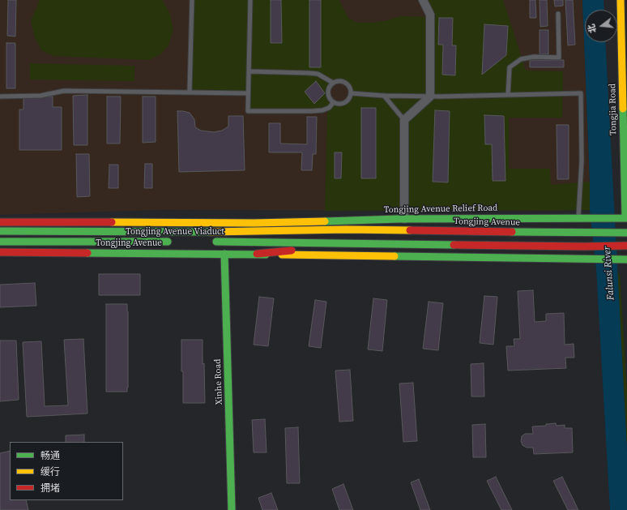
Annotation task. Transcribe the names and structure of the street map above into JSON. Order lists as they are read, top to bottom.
{
  "streets": {
    "main road": [
      "Tongjia Road",
      "Tongjing Avenue Relief Road",
      "Tongjing Avenue",
      "Tongjing Avenue Viaduct",
      "Xinhe Road"
    ]
  },
  "crossings": [
    ["Tongjia Road", "Tongjing Avenue Relief Road"],
    ["Tongjing Avenue", "Tongjing Avenue Viaduct"],
    ["Tongjing Avenue", "Xinhe Road"]
  ],
  "water": ["Falunsi River"],
  "legend": ["畅通", "缓行", "拥堵"],
  "north": "left"
}
